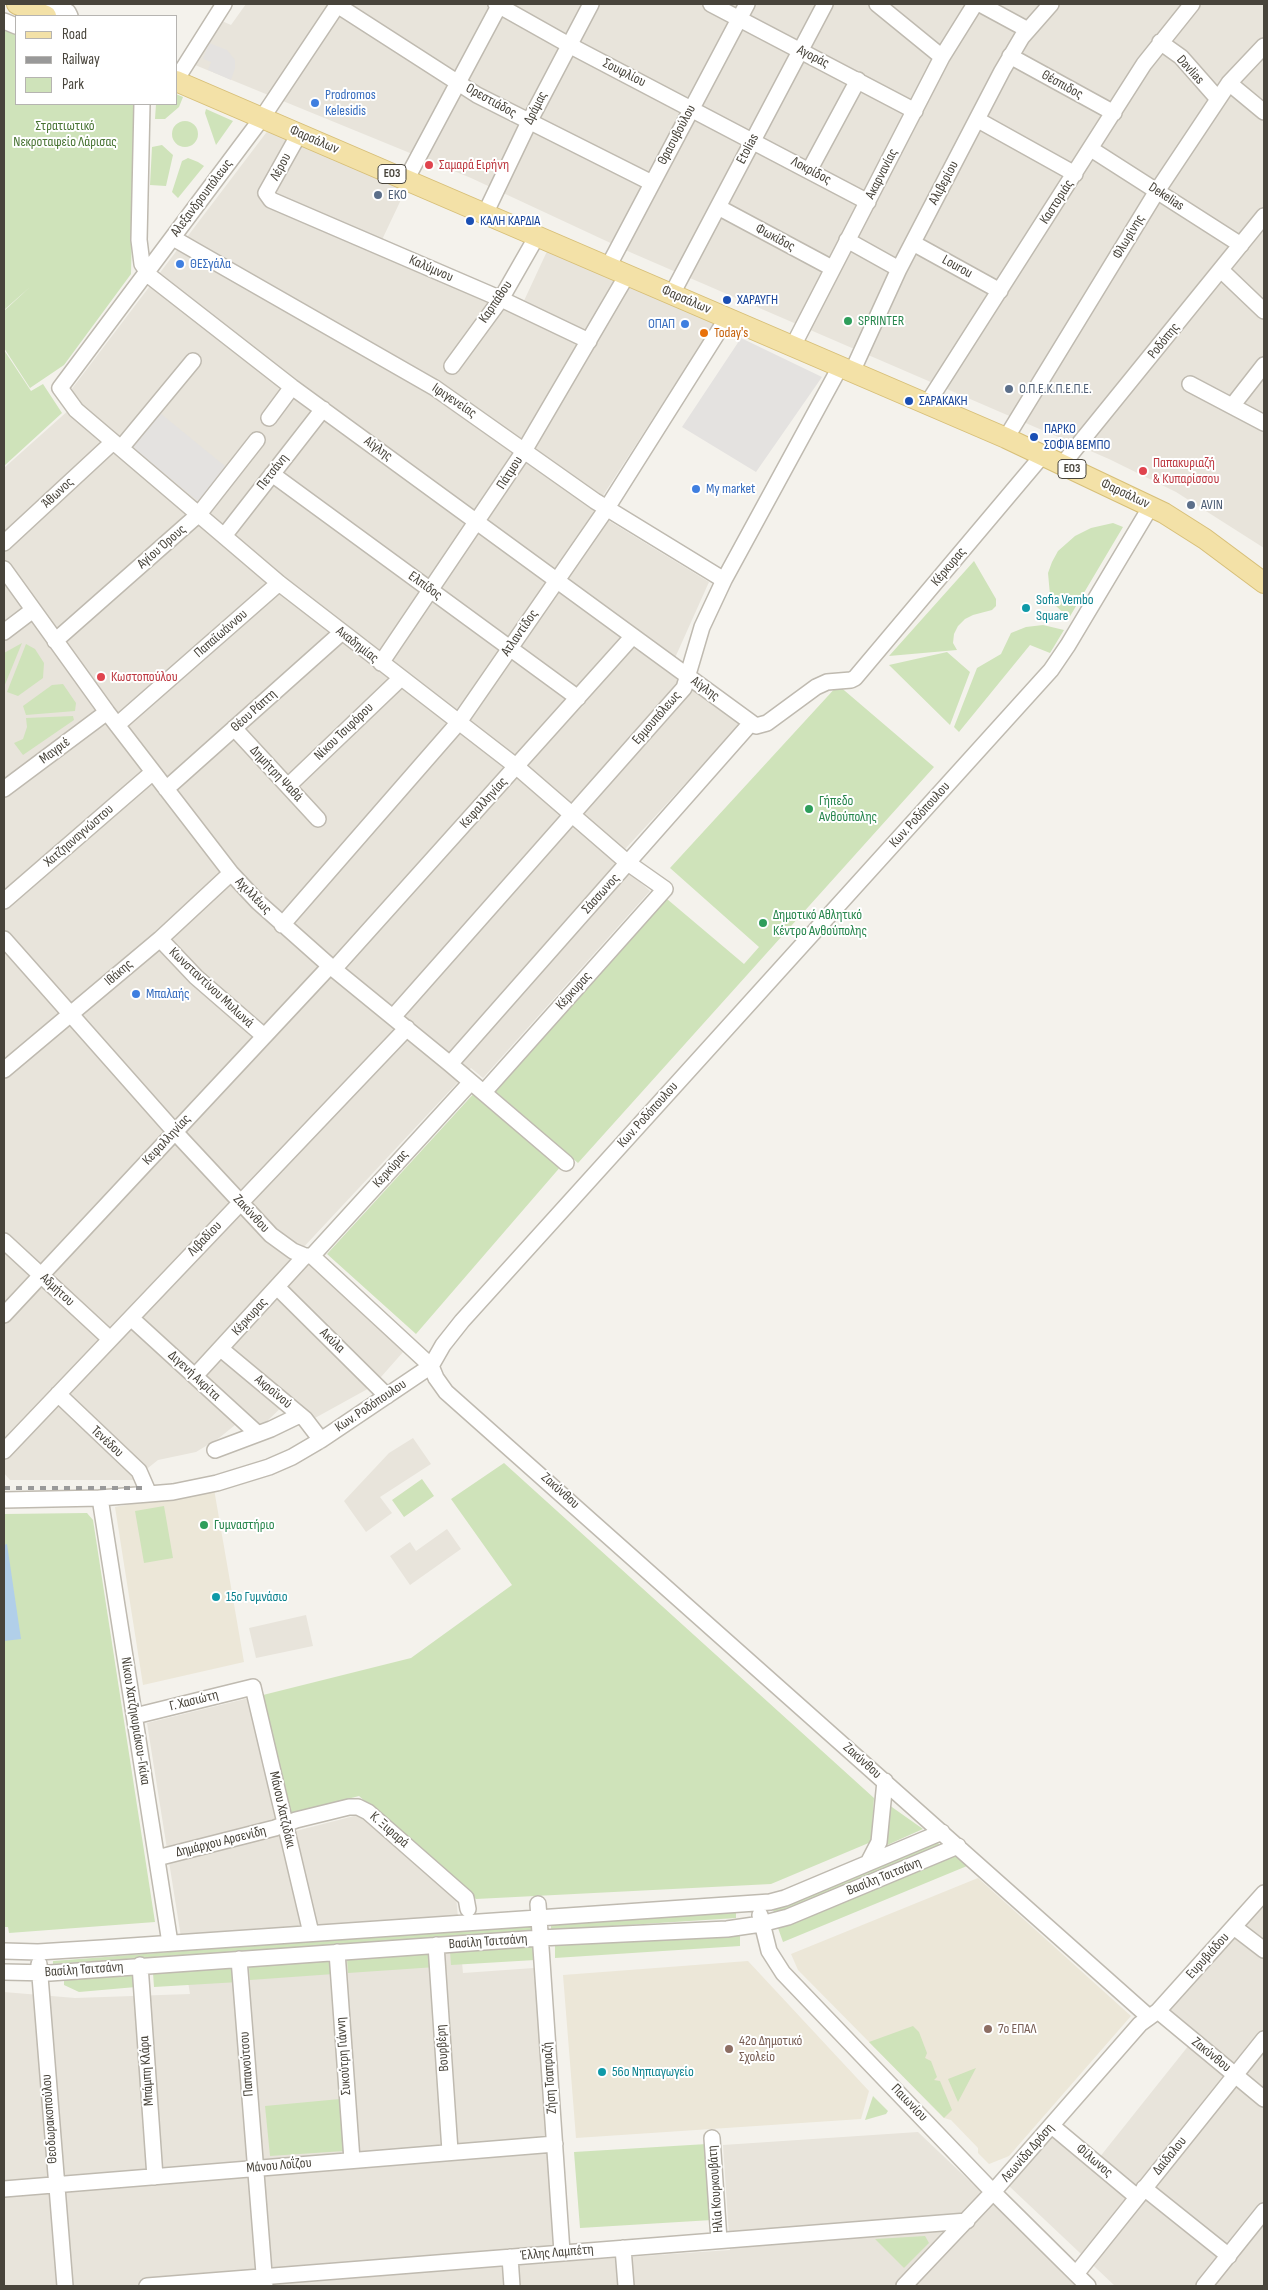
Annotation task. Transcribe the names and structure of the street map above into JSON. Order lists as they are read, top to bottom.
{
  "streets": {
    "main road": ["Φαρσάλων", "ΕΟ3"],
    "street": [
      "Αγοράς",
      "Davlias",
      "Σουφλίου",
      "Θέσπιδος",
      "Ορεστιάδος",
      "Δράμας",
      "Θρασυβούλου",
      "Etolias",
      "Λέρου",
      "Λοκρίδος",
      "Ακαρνανίας",
      "Αλιβερίου",
      "Dekelias",
      "Αλεξανδρουπόλεως",
      "Καστοριάς",
      "Φλωρίνης",
      "Φωκίδος",
      "Lourou",
      "Καλύμνου",
      "Καρπάθου",
      "Ροδόπης",
      "Ιφιγενείας",
      "Αίγλης",
      "Πετσάνη",
      "Πάτμου",
      "Άθωνος",
      "Αγίου Όρους",
      "Κέρκυρας",
      "Ελπίδος",
      "Ατλαντίδος",
      "Παπαϊωάννου",
      "Ακαδημίας",
      "Θέου Ράπτη",
      "Ερμουπόλεως",
      "Νίκου Τσιφόρου",
      "Μαγριέ",
      "Δημήτρη Ψαθά",
      "Κεφαλληνίας",
      "Κων. Ροδόπουλου",
      "Χατζηαναγνώστου",
      "Σάσσωνος",
      "Αχιλλέως",
      "Ιθάκης",
      "Κωνσταντίνου Μυλωνά",
      "Κερκύρας",
      "Ζακύνθου",
      "Λιβαδίου",
      "Αδμήτου",
      "Ακύλα",
      "Διγενή Ακρίτα",
      "Ακροϊνού",
      "Τενέδου",
      "Γ. Χασιώτη",
      "Νίκου Χατζηκυριάκου-Γκίκα",
      "Μάνου Χατζιδάκι",
      "Κ. Ξιφαρά",
      "Δημάρχου Αρσενίδη",
      "Βασίλη Τσιτσάνη",
      "Ευρυβιάδου",
      "Βουρβέρη",
      "Συκούτρη Γιάννη",
      "Παπανούτσου",
      "Μπάμπη Κλάρα",
      "Ζήση Τσαπραζή",
      "Παιωνίου",
      "Θεοδωρακοπούλου",
      "Λεωνίδα Δρόση",
      "Δαίδαλου",
      "Φίλωνος",
      "Μάνου Λοΐζου",
      "Ηλία Κουρκουβάτη",
      "Έλλης Λαμπέτη"
    ]
  },
  "crossings": [
    ["Αγοράς", "Θρασυβούλου"],
    ["Αγοράς", "Etolias"],
    ["Αγοράς", "Ακαρνανίας"],
    ["Davlias", "Καστοριάς"],
    ["Davlias", "Φλωρίνης"],
    ["Σουφλίου", "Δράμας"],
    ["Σουφλίου", "Θρασυβούλου"],
    ["Σουφλίου", "Etolias"],
    ["Σουφλίου", "Λοκρίδος"],
    ["Θέσπιδος", "Αλιβερίου"],
    ["Θέσπιδος", "Καστοριάς"],
    ["Ορεστιάδος", "Δράμας"],
    ["Ορεστιάδος", "Θρασυβούλου"],
    ["Ορεστιάδος", "Αλεξανδρουπόλεως"],
    ["Δράμας", "Φαρσάλων"],
    ["Θρασυβούλου", "Φαρσάλων"],
    ["Φαρσάλων", "Etolias"],
    ["Φαρσάλων", "Λέρου"],
    ["Φαρσάλων", "Ακαρνανίας"],
    ["Φαρσάλων", "Αλιβερίου"],
    ["Φαρσάλων", "Αλεξανδρουπόλεως"],
    ["Φαρσάλων", "Καστοριάς"],
    ["Φαρσάλων", "Φλωρίνης"],
    ["Φαρσάλων", "Καρπάθου"],
    ["Φαρσάλων", "Ροδόπης"],
    ["Φαρσάλων", "Πάτμου"],
    ["Φαρσάλων", "Κέρκυρας"],
    ["Φαρσάλων", "Ατλαντίδος"],
    ["Φαρσάλων", "Ερμουπόλεως"],
    ["Φαρσάλων", "Κων. Ροδόπουλου"],
    ["Etolias", "Λοκρίδος"],
    ["Etolias", "Φωκίδος"],
    ["Λέρου", "Καλύμνου"],
    ["Λοκρίδος", "Ακαρνανίας"],
    ["Ακαρνανίας", "Φωκίδος"],
    ["Αλιβερίου", "Lourou"],
    ["Αλιβερίου", "Ερμουπόλεως"],
    ["Dekelias", "Καστοριάς"],
    ["Dekelias", "Φλωρίνης"],
    ["Dekelias", "Ροδόπης"],
    ["Αλεξανδρουπόλεως", "Ιφιγενείας"],
    ["Αλεξανδρουπόλεως", "Αίγλης"],
    ["Αλεξανδρουπόλεως", "Ακαδημίας"],
    ["Καστοριάς", "Lourou"],
    ["Καλύμνου", "Καρπάθου"],
    ["Καλύμνου", "Πάτμου"],
    ["Ιφιγενείας", "Πάτμου"],
    ["Ιφιγενείας", "Ατλαντίδος"],
    ["Ιφιγενείας", "Ερμουπόλεως"],
    ["Αίγλης", "Πετσάνη"],
    ["Αίγλης", "Πάτμου"],
    ["Αίγλης", "Κέρκυρας"],
    ["Αίγλης", "Ατλαντίδος"],
    ["Αίγλης", "Ερμουπόλεως"],
    ["Αίγλης", "Κεφαλληνίας"],
    ["Αίγλης", "Σάσσωνος"],
    ["Πετσάνη", "Ελπίδος"],
    ["Πετσάνη", "Ακαδημίας"],
    ["Πάτμου", "Ελπίδος"],
    ["Πάτμου", "Ακαδημίας"],
    ["Άθωνος", "Ακαδημίας"],
    ["Αγίου Όρους", "Ακαδημίας"],
    ["Αγίου Όρους", "Αχιλλέως"],
    ["Κέρκυρας", "Ακαδημίας"],
    ["Κέρκυρας", "Σάσσωνος"],
    ["Κέρκυρας", "Αχιλλέως"],
    ["Κέρκυρας", "Κερκύρας"],
    ["Κέρκυρας", "Ζακύνθου"],
    ["Κέρκυρας", "Ακύλα"],
    ["Κέρκυρας", "Διγενή Ακρίτα"],
    ["Κέρκυρας", "Ακροϊνού"],
    ["Ελπίδος", "Ατλαντίδος"],
    ["Ελπίδος", "Κεφαλληνίας"],
    ["Ατλαντίδος", "Ακαδημίας"],
    ["Ατλαντίδος", "Αχιλλέως"],
    ["Παπαϊωάννου", "Ακαδημίας"],
    ["Παπαϊωάννου", "Αχιλλέως"],
    ["Ακαδημίας", "Θέου Ράπτη"],
    ["Ακαδημίας", "Ερμουπόλεως"],
    ["Ακαδημίας", "Νίκου Τσιφόρου"],
    ["Ακαδημίας", "Κεφαλληνίας"],
    ["Ακαδημίας", "Σάσσωνος"],
    ["Θέου Ράπτη", "Δημήτρη Ψαθά"],
    ["Θέου Ράπτη", "Αχιλλέως"],
    ["Ερμουπόλεως", "Αχιλλέως"],
    ["Νίκου Τσιφόρου", "Δημήτρη Ψαθά"],
    ["Μαγριέ", "Αχιλλέως"],
    ["Κεφαλληνίας", "Αχιλλέως"],
    ["Κεφαλληνίας", "Κωνσταντίνου Μυλωνά"],
    ["Κεφαλληνίας", "Ζακύνθου"],
    ["Κεφαλληνίας", "Αδμήτου"],
    ["Κων. Ροδόπουλου", "Ζακύνθου"],
    ["Κων. Ροδόπουλου", "Ακύλα"],
    ["Κων. Ροδόπουλου", "Ακροϊνού"],
    ["Κων. Ροδόπουλου", "Τενέδου"],
    ["Κων. Ροδόπουλου", "Νίκου Χατζηκυριάκου-Γκίκα"],
    ["Χατζηαναγνώστου", "Αχιλλέως"],
    ["Σάσσωνος", "Αχιλλέως"],
    ["Αχιλλέως", "Ιθάκης"],
    ["Αχιλλέως", "Κερκύρας"],
    ["Αχιλλέως", "Λιβαδίου"],
    ["Ιθάκης", "Κωνσταντίνου Μυλωνά"],
    ["Ιθάκης", "Ζακύνθου"],
    ["Κερκύρας", "Ζακύνθου"],
    ["Ζακύνθου", "Λιβαδίου"],
    ["Ζακύνθου", "Βασίλη Τσιτσάνη"],
    ["Ζακύνθου", "Ευρυβιάδου"],
    ["Ζακύνθου", "Λεωνίδα Δρόση"],
    ["Ζακύνθου", "Δαίδαλου"],
    ["Λιβαδίου", "Αδμήτου"],
    ["Λιβαδίου", "Διγενή Ακρίτα"],
    ["Λιβαδίου", "Τενέδου"],
    ["Γ. Χασιώτη", "Νίκου Χατζηκυριάκου-Γκίκα"],
    ["Γ. Χασιώτη", "Μάνου Χατζιδάκι"],
    ["Νίκου Χατζηκυριάκου-Γκίκα", "Δημάρχου Αρσενίδη"],
    ["Νίκου Χατζηκυριάκου-Γκίκα", "Βασίλη Τσιτσάνη"],
    ["Μάνου Χατζιδάκι", "Κ. Ξιφαρά"],
    ["Μάνου Χατζιδάκι", "Δημάρχου Αρσενίδη"],
    ["Μάνου Χατζιδάκι", "Βασίλη Τσιτσάνη"],
    ["Κ. Ξιφαρά", "Δημάρχου Αρσενίδη"],
    ["Βασίλη Τσιτσάνη", "Βουρβέρη"],
    ["Βασίλη Τσιτσάνη", "Συκούτρη Γιάννη"],
    ["Βασίλη Τσιτσάνη", "Παπανούτσου"],
    ["Βασίλη Τσιτσάνη", "Μπάμπη Κλάρα"],
    ["Βασίλη Τσιτσάνη", "Ζήση Τσαπραζή"],
    ["Βασίλη Τσιτσάνη", "Παιωνίου"],
    ["Βασίλη Τσιτσάνη", "Θεοδωρακοπούλου"],
    ["Ευρυβιάδου", "Λεωνίδα Δρόση"],
    ["Βουρβέρη", "Μάνου Λοΐζου"],
    ["Συκούτρη Γιάννη", "Μάνου Λοΐζου"],
    ["Παπανούτσου", "Μάνου Λοΐζου"],
    ["Παπανούτσου", "Έλλης Λαμπέτη"],
    ["Μπάμπη Κλάρα", "Μάνου Λοΐζου"],
    ["Ζήση Τσαπραζή", "Μάνου Λοΐζου"],
    ["Ζήση Τσαπραζή", "Έλλης Λαμπέτη"],
    ["Παιωνίου", "Λεωνίδα Δρόση"],
    ["Παιωνίου", "Δαίδαλου"],
    ["Θεοδωρακοπούλου", "Μάνου Λοΐζου"],
    ["Λεωνίδα Δρόση", "Φίλωνος"],
    ["Λεωνίδα Δρόση", "Έλλης Λαμπέτη"],
    ["Δαίδαλου", "Φίλωνος"],
    ["Ηλία Κουρκουβάτη", "Έλλης Λαμπέτη"]
  ],
  "parks": ["Στρατιωτικό Νεκροταφείο Λάρισας"],
  "places": [
    "Prodromos Kelesidis",
    "Σαμαρά Ειρήνη",
    "EKO",
    "ΚΑΛΗ ΚΑΡΔΙΑ",
    "ΘΕΣγάλα",
    "ΧΑΡΑΥΓΗ",
    "SPRINTER",
    "ΟΠΑΠ",
    "Today's",
    "Ο.Π.Ε.Κ.Π.Ε.Π.Ε.",
    "ΣΑΡΑΚΑΚΗ",
    "ΠΑΡΚΟ ΣΟΦΙΑ ΒΕΜΠΟ",
    "Παπακυριαζή & Κυπαρίσσου",
    "My market",
    "AVIN",
    "Sofia Vembo Square",
    "Κωστοπούλου",
    "Γήπεδο Ανθούπολης",
    "Δημοτικό Αθλητικό Κέντρο Ανθούπολης",
    "Μπαλαής",
    "Γυμναστήριο",
    "15ο Γυμνάσιο",
    "7ο ΕΠΑΛ",
    "42ο Δημοτικό Σχολείο",
    "56ο Νηπιαγωγείο"
  ],
  "legend": ["Road", "Railway", "Park"]
}
